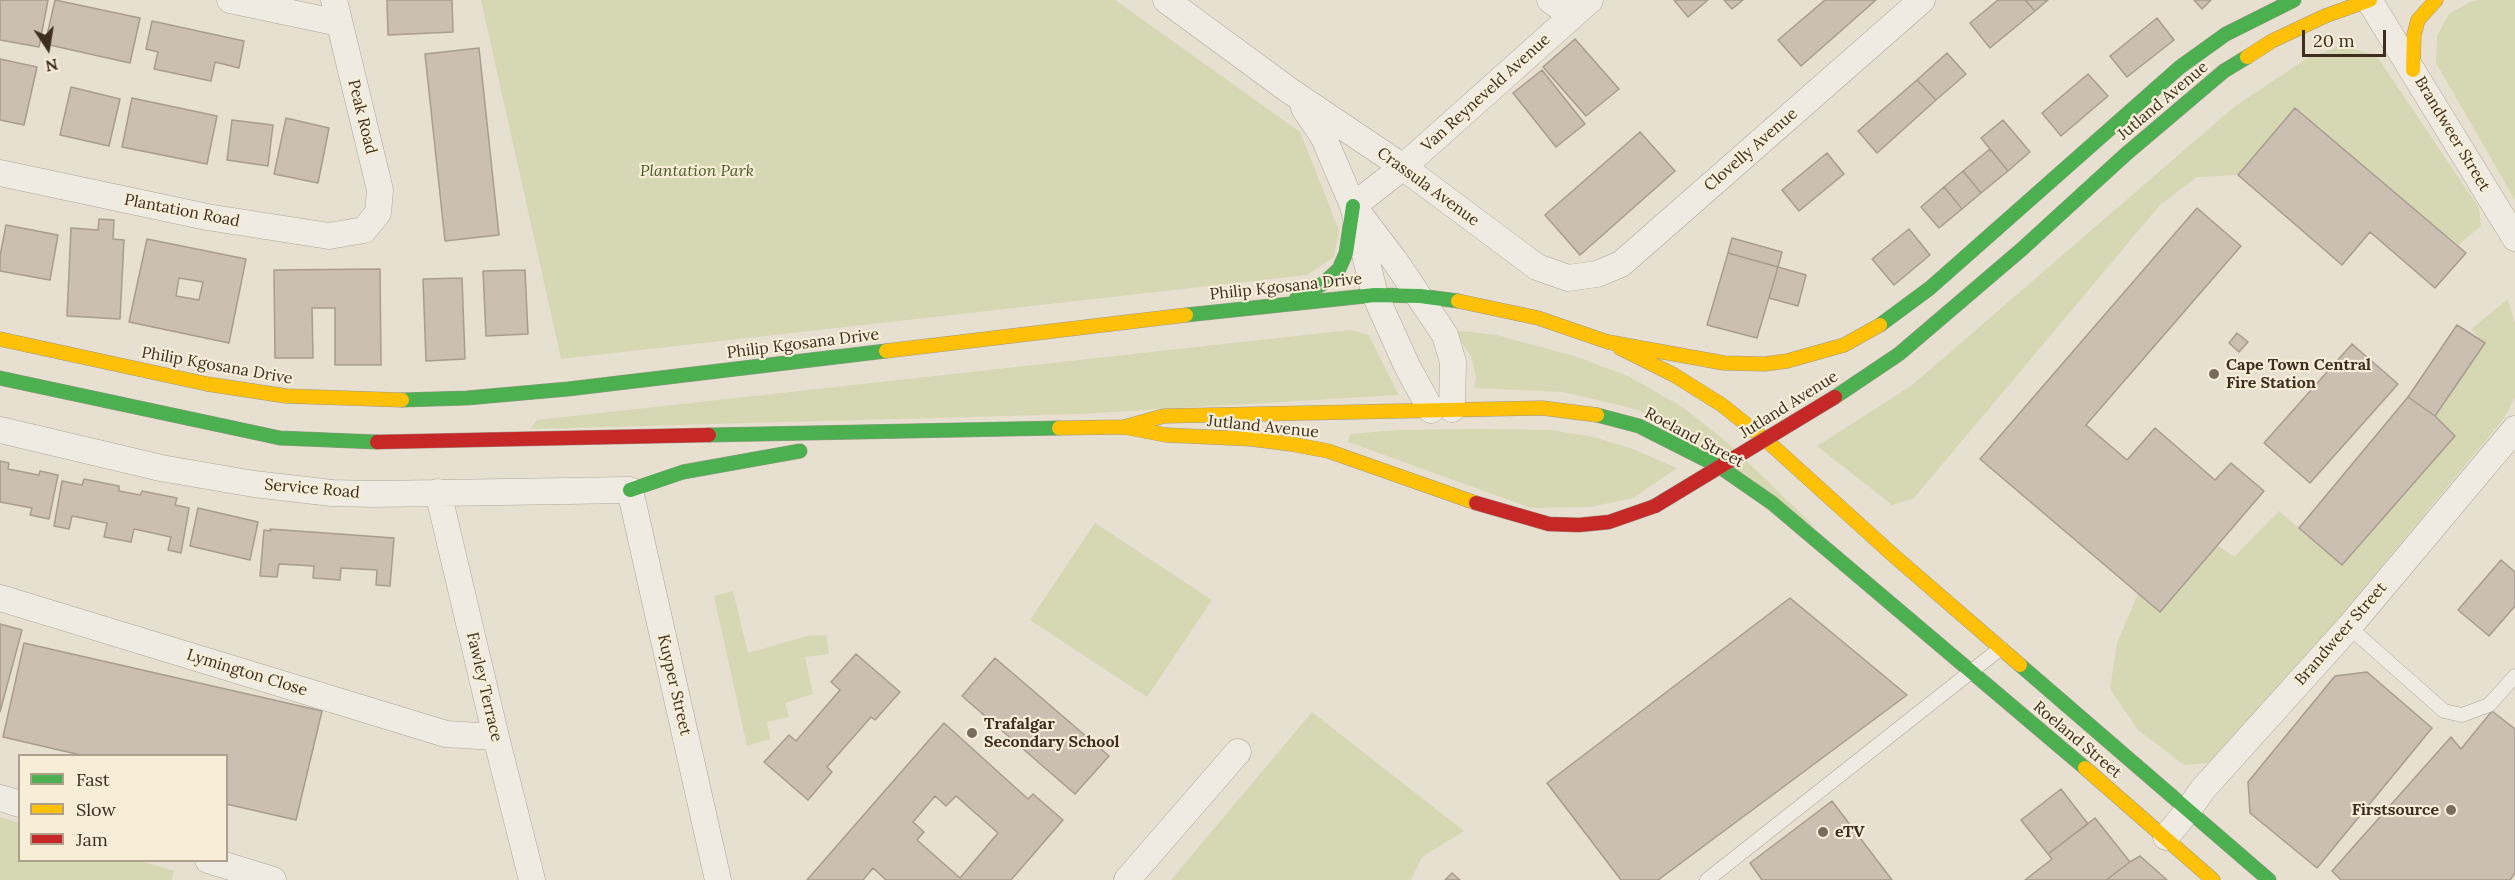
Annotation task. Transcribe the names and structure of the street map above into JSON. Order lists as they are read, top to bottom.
{
  "streets": {
    "main road": ["Jutland Avenue", "Philip Kgosana Drive", "Roeland Street"],
    "street": [
      "Van Reyneveld Avenue",
      "Peak Road",
      "Brandweer Street",
      "Clovelly Avenue",
      "Crassula Avenue",
      "Plantation Road",
      "Service Road",
      "Lymington Close",
      "Kuyper Street",
      "Fawley Terrace"
    ]
  },
  "crossings": [
    ["Van Reyneveld Avenue", "Crassula Avenue"],
    ["Jutland Avenue", "Brandweer Street"],
    ["Jutland Avenue", "Philip Kgosana Drive"],
    ["Jutland Avenue", "Roeland Street"],
    ["Peak Road", "Plantation Road"],
    ["Brandweer Street", "Roeland Street"],
    ["Clovelly Avenue", "Crassula Avenue"],
    ["Crassula Avenue", "Philip Kgosana Drive"],
    ["Crassula Avenue", "Roeland Street"],
    ["Philip Kgosana Drive", "Roeland Street"],
    ["Service Road", "Kuyper Street"],
    ["Service Road", "Fawley Terrace"],
    ["Lymington Close", "Fawley Terrace"]
  ],
  "parks": ["Plantation Park"],
  "places": [
    "Cape Town Central Fire Station",
    "Trafalgar Secondary School",
    "Firstsource",
    "eTV"
  ],
  "legend": ["Fast", "Slow", "Jam"],
  "scale_bar": "20 m",
  "north": "bottom"
}
